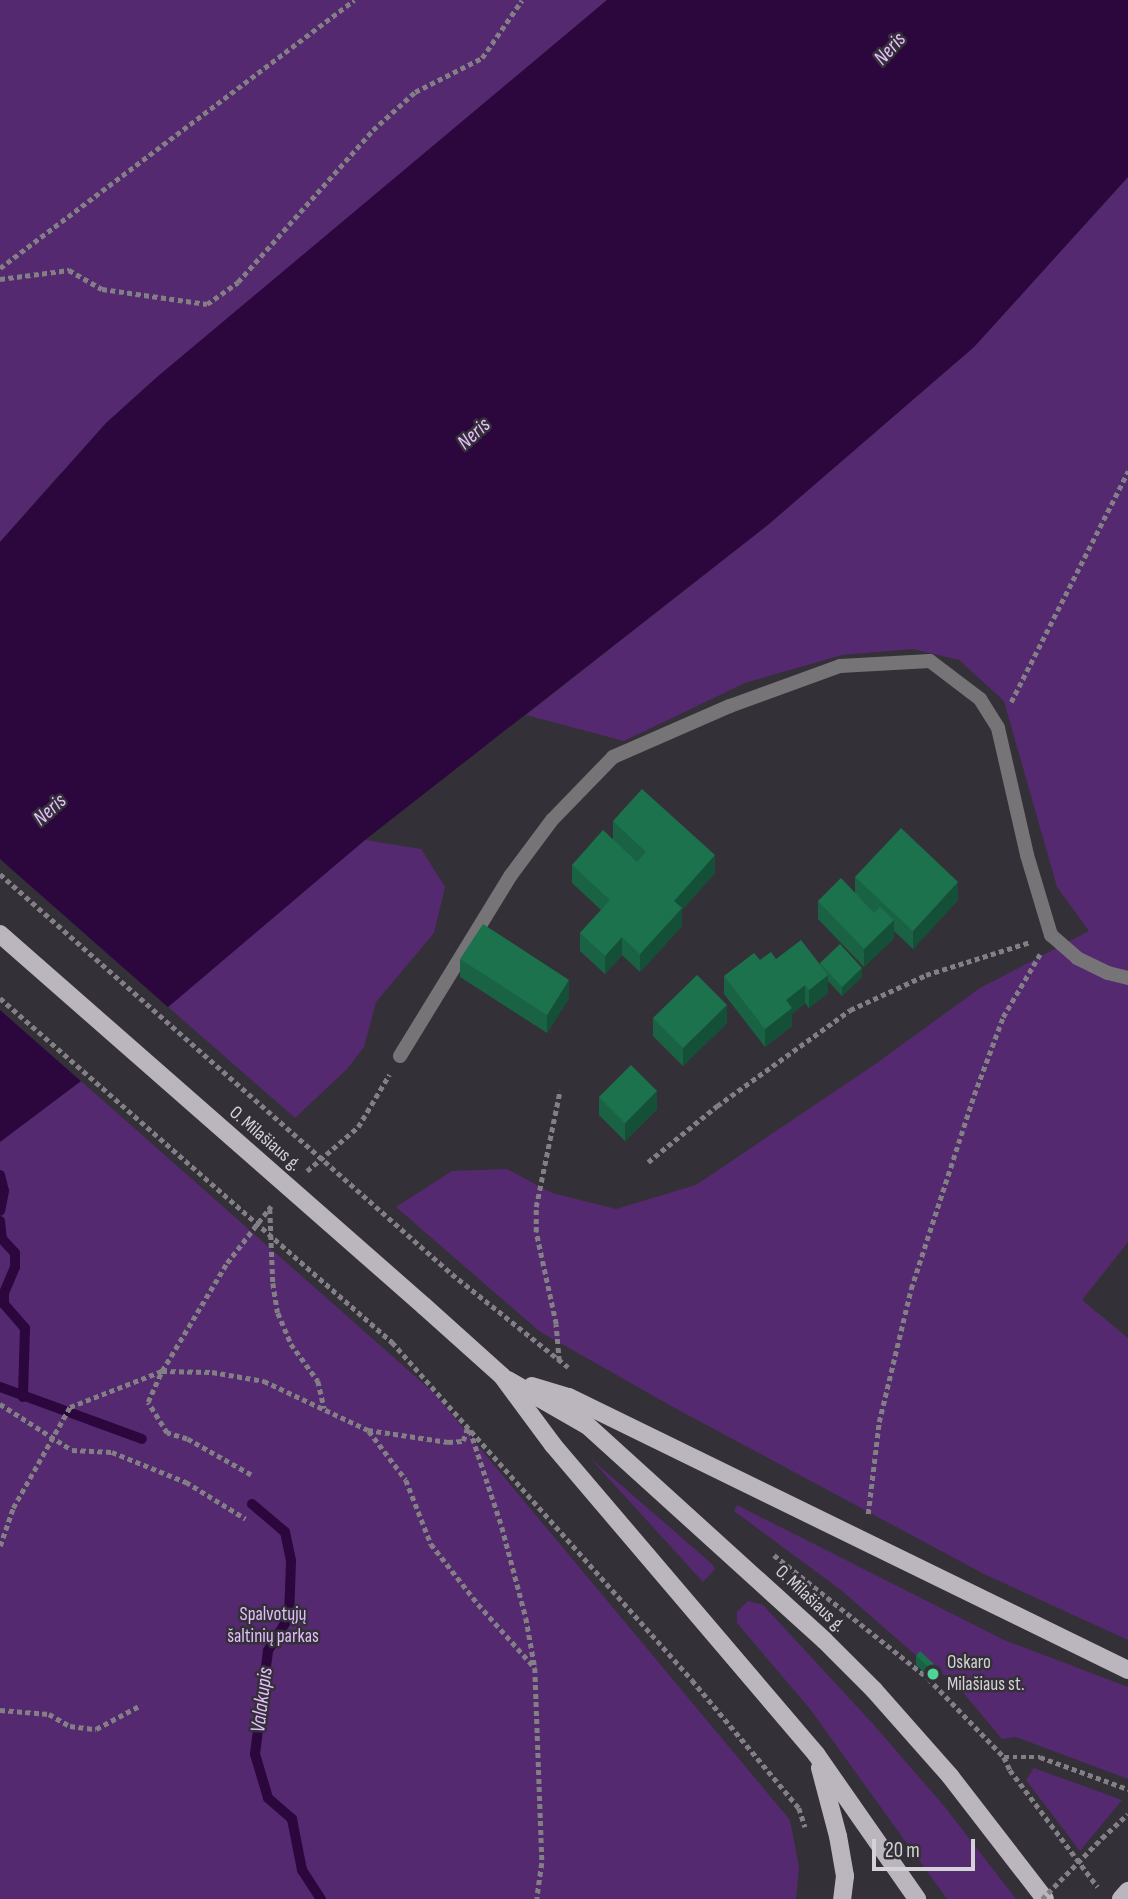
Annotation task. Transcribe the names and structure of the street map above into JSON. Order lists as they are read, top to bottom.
{
  "streets": {
    "main road": ["O. Milašiaus g."]
  },
  "water": ["Neris", "Valakupis"],
  "parks": ["Spalvotųjų šaltinių parkas"],
  "places": ["Oskaro Milašiaus st."],
  "scale_bar": "20 m"
}
